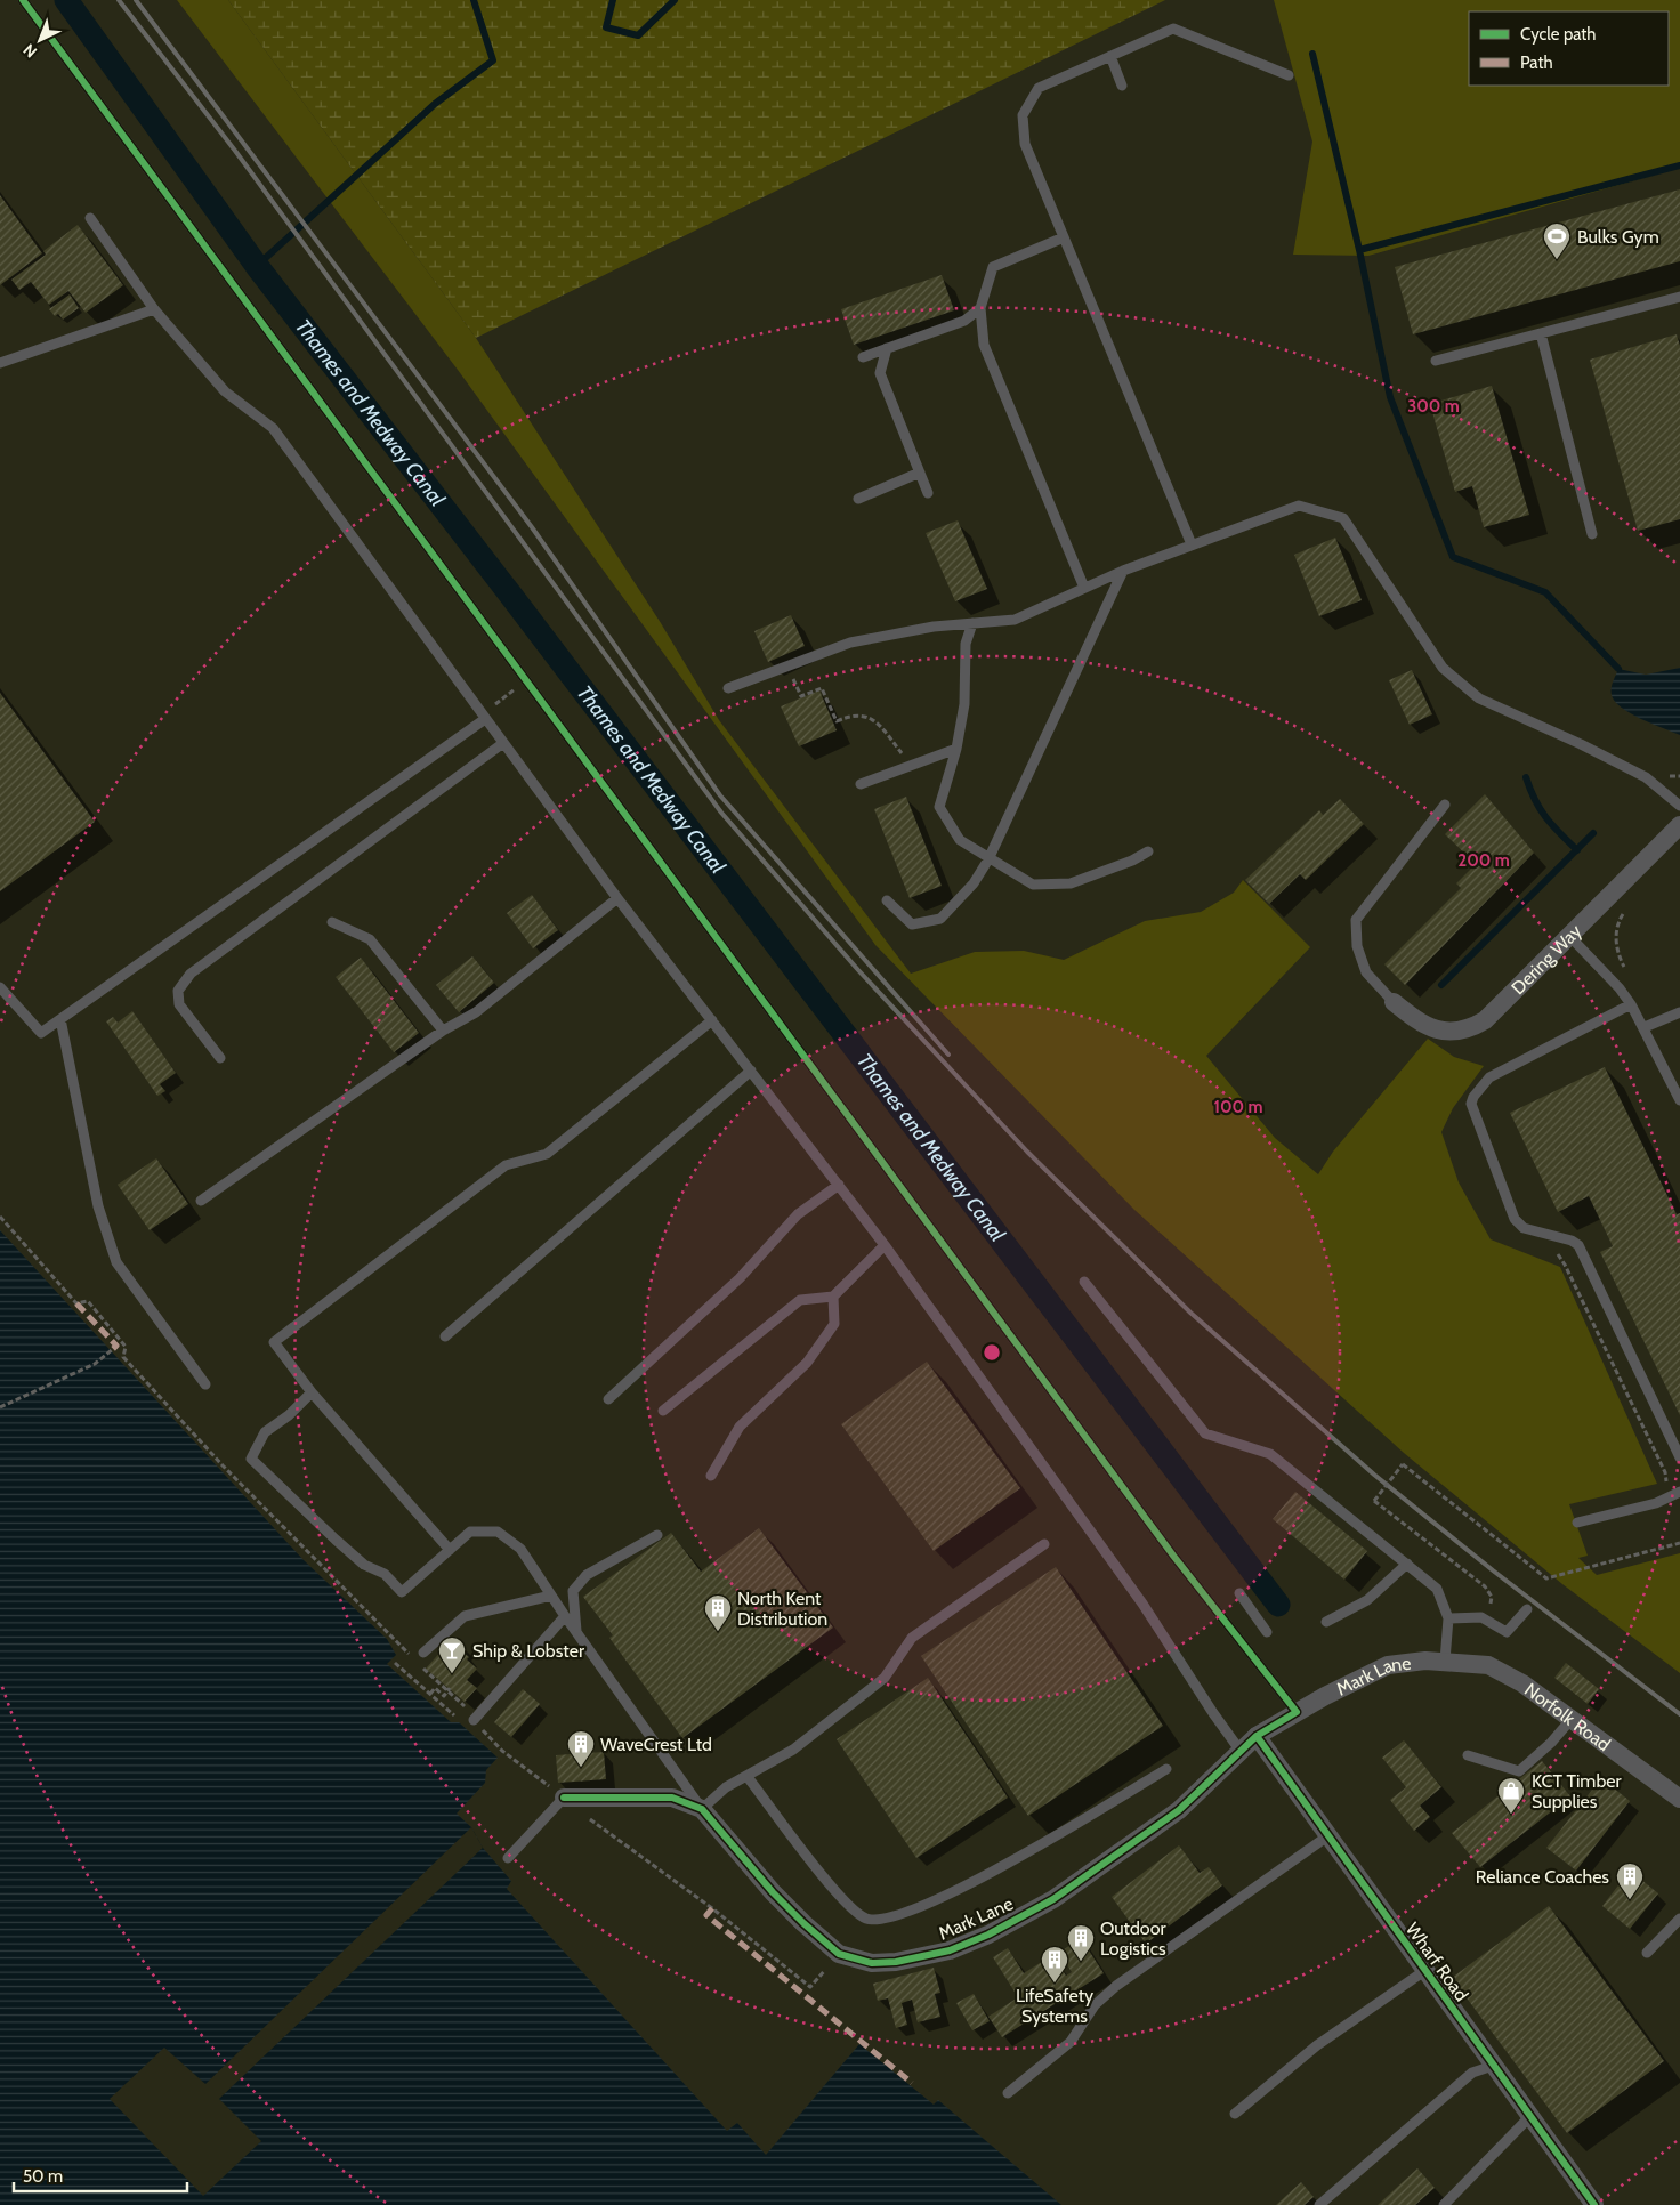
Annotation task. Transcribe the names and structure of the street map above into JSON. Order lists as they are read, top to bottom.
{
  "streets": {
    "street": [
      "Dering Way",
      "Mark Lane",
      "Norfolk Road",
      "Wharf Road"
    ]
  },
  "crossings": [
    ["Mark Lane", "Norfolk Road"],
    ["Mark Lane", "Wharf Road"]
  ],
  "water": ["Thames and Medway Canal"],
  "places": {
    "sports": ["Bulks Gym"],
    "building": [
      "North Kent Distribution",
      "WaveCrest Ltd",
      "Reliance Coaches",
      "Outdoor Logistics",
      "LifeSafety Systems"
    ],
    "bar": ["Ship & Lobster"],
    "shop": ["KCT Timber Supplies"]
  },
  "legend": ["Cycle path", "Path"],
  "scale_bar": "50 m",
  "north": "bottom left",
  "rings": ["300 m", "200 m", "100 m"]
}
